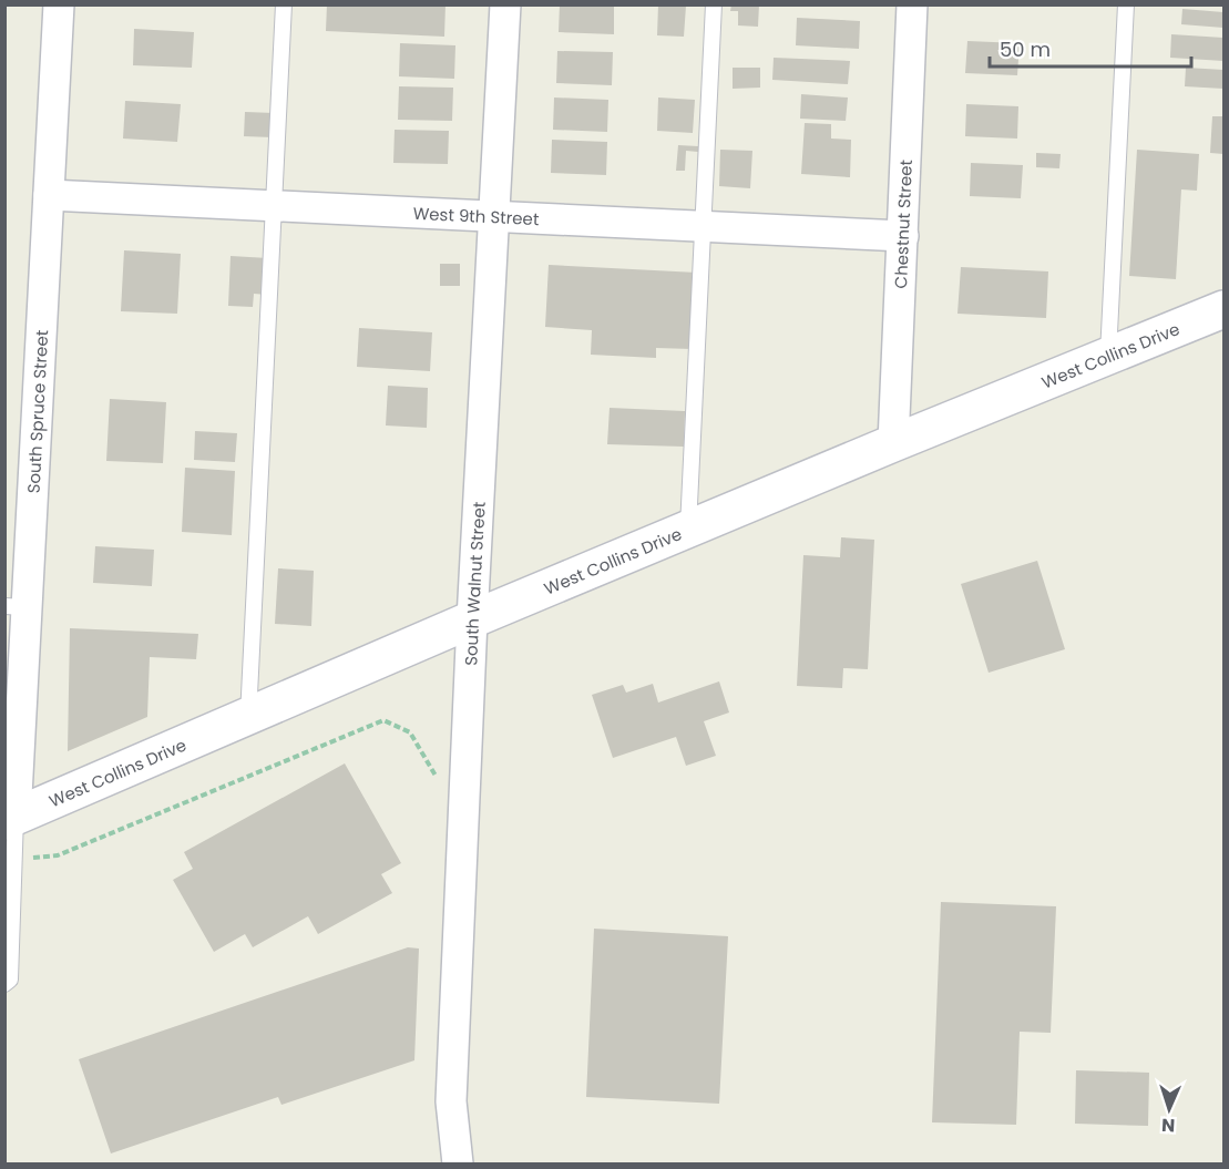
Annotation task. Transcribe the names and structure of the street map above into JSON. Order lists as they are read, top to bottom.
{
  "streets": {
    "main road": ["West Collins Drive"],
    "street": [
      "West 9th Street",
      "Chestnut Street",
      "South Spruce Street",
      "South Walnut Street"
    ]
  },
  "crossings": [
    ["West 9th Street", "Chestnut Street"],
    ["West 9th Street", "South Spruce Street"],
    ["West 9th Street", "South Walnut Street"],
    ["Chestnut Street", "West Collins Drive"],
    ["West Collins Drive", "South Spruce Street"],
    ["West Collins Drive", "South Walnut Street"]
  ],
  "scale_bar": "50 m",
  "north": "bottom"
}
